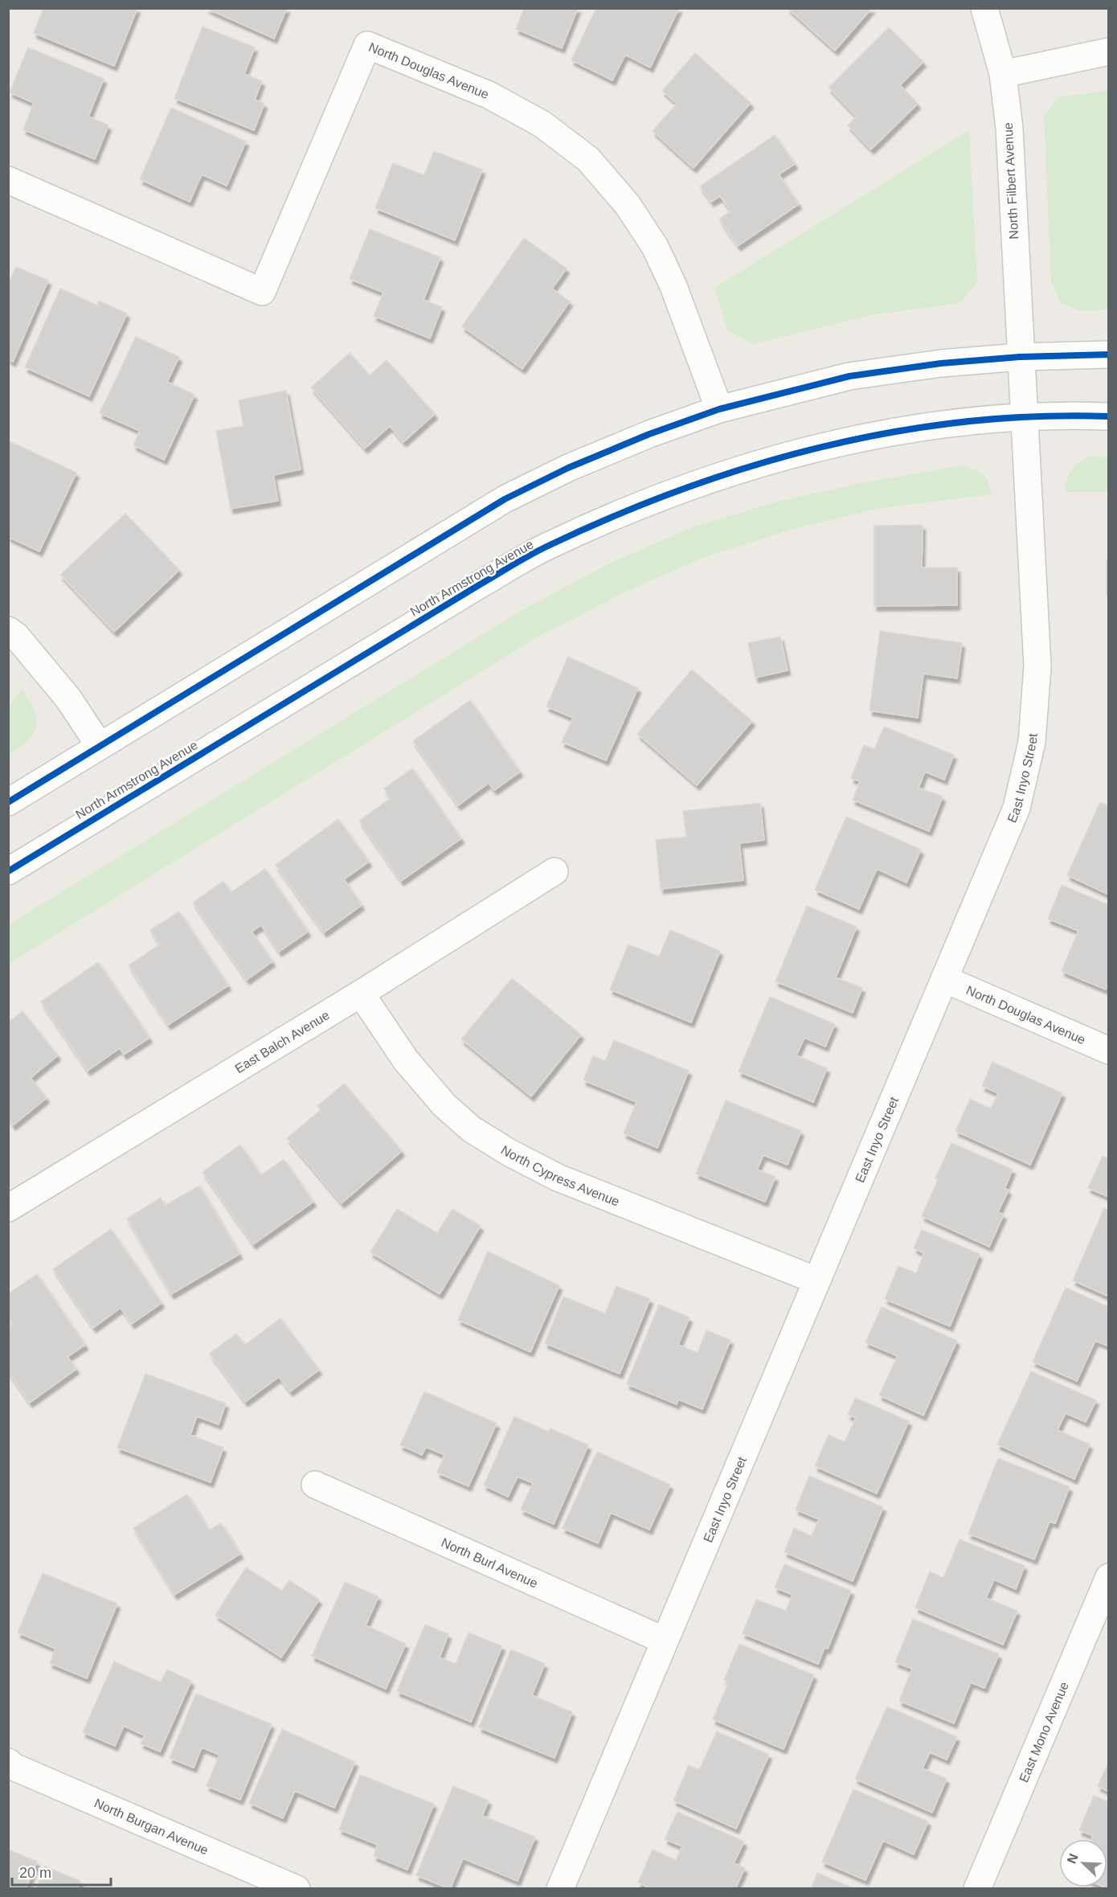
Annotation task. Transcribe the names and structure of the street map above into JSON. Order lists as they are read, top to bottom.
{
  "streets": {
    "street": [
      "North Douglas Avenue",
      "North Filbert Avenue",
      "North Armstrong Avenue",
      "East Inyo Street",
      "East Balch Avenue",
      "North Cypress Avenue",
      "North Burl Avenue",
      "East Mono Avenue",
      "North Burgan Avenue"
    ]
  },
  "crossings": [
    ["North Douglas Avenue", "East Inyo Street"],
    ["North Filbert Avenue", "East Inyo Street"],
    ["North Armstrong Avenue", "East Inyo Street"],
    ["East Inyo Street", "North Cypress Avenue"],
    ["East Inyo Street", "North Burl Avenue"],
    ["East Balch Avenue", "North Cypress Avenue"]
  ],
  "scale_bar": "20 m",
  "north": "top left"
}
